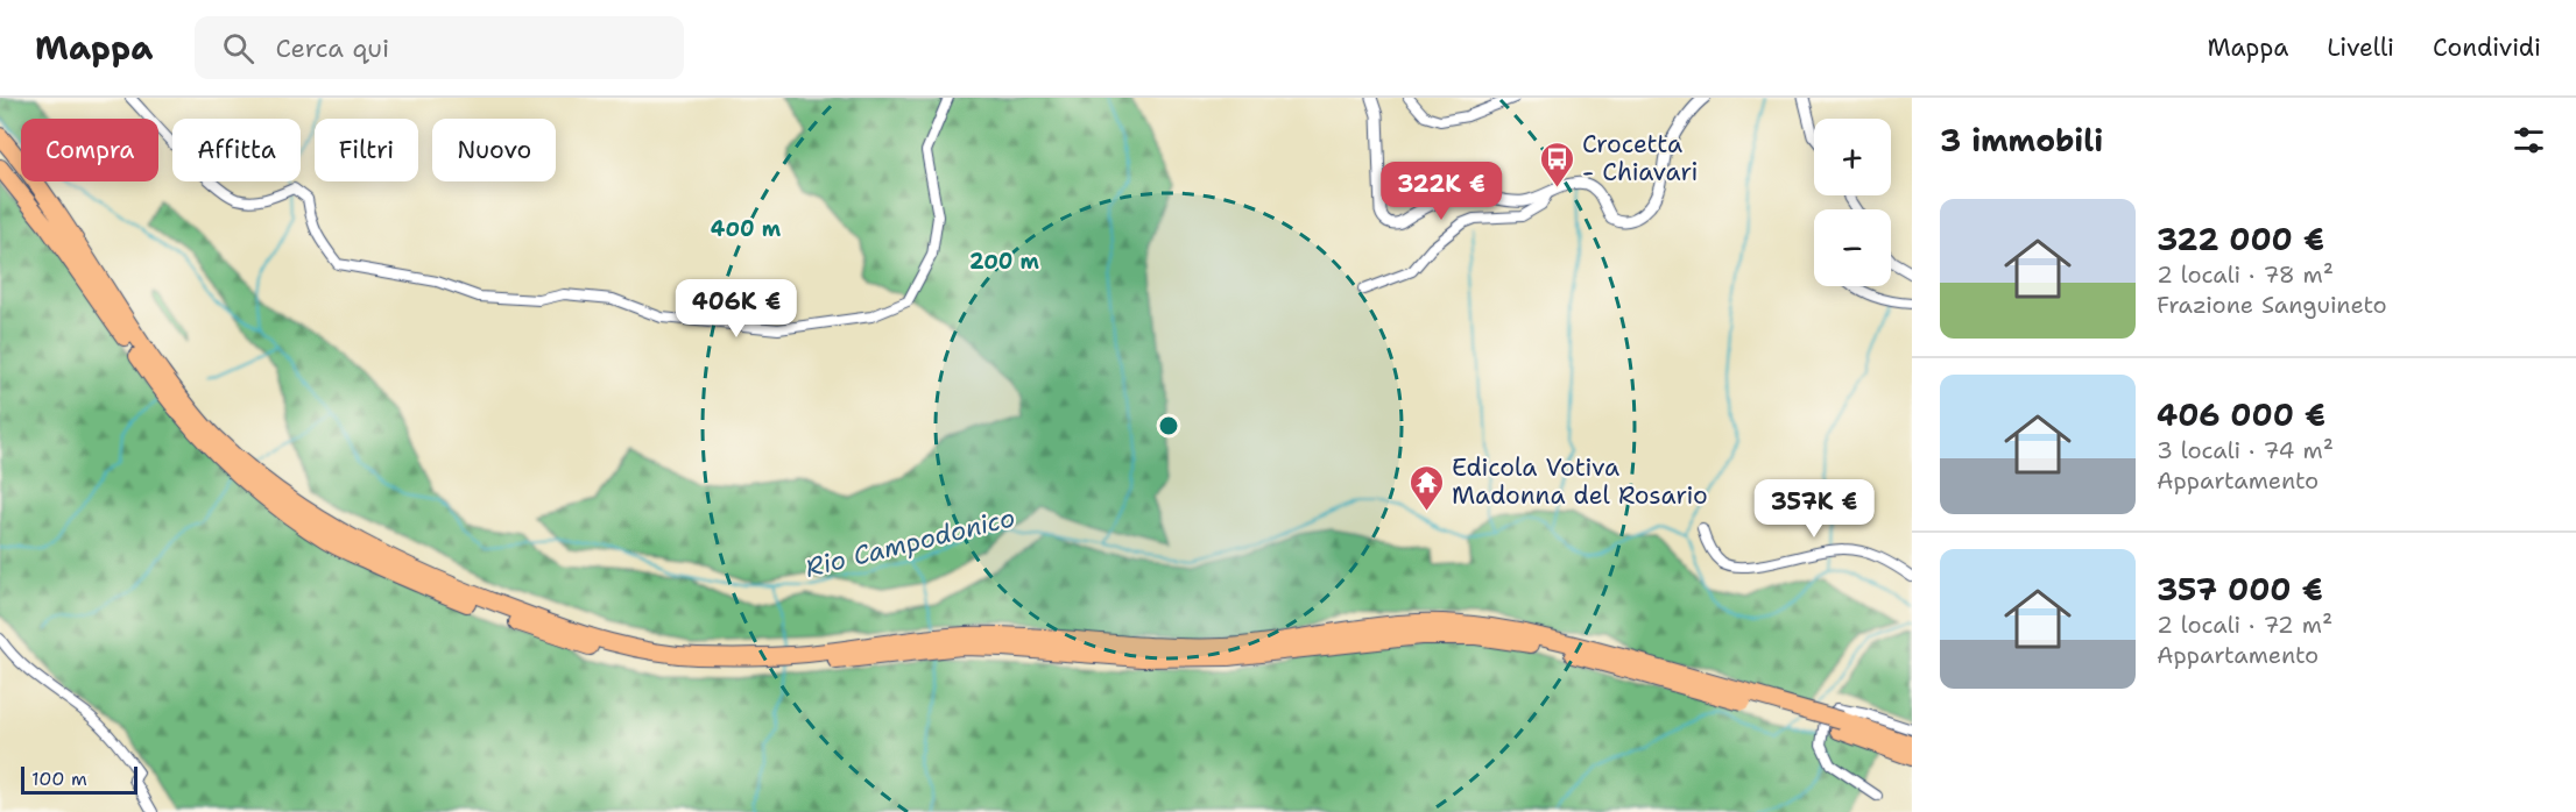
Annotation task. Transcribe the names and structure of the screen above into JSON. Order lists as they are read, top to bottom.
{
  "water": ["Rio Campodonico"],
  "places": {
    "bus stop": ["Crocetta - Chiavari"],
    "temple": ["Edicola Votiva Madonna del Rosario"]
  },
  "scale_bar": "100 m",
  "page": {
    "header": "Mappa",
    "search": "Cerca qui",
    "nav": ["Mappa", "Livelli", "Condividi"],
    "heading": "3 immobili",
    "map_buttons": ["+", "−"],
    "chip": [
      "Compra",
      "Affitta",
      "Filtri",
      "Nuovo"
    ],
    "price": ["322K €", "406K €", "357K €"],
    "list": [
      {
        "name": "322 000 €",
        "note": "2 locali · 78 m² · Frazione Sanguineto"
      },
      {
        "name": "406 000 €",
        "note": "3 locali · 74 m² · Appartamento"
      },
      {
        "name": "357 000 €",
        "note": "2 locali · 72 m² · Appartamento"
      }
    ],
    "scale": "100 m"
  },
  "rings": ["400 m", "200 m"]
}
